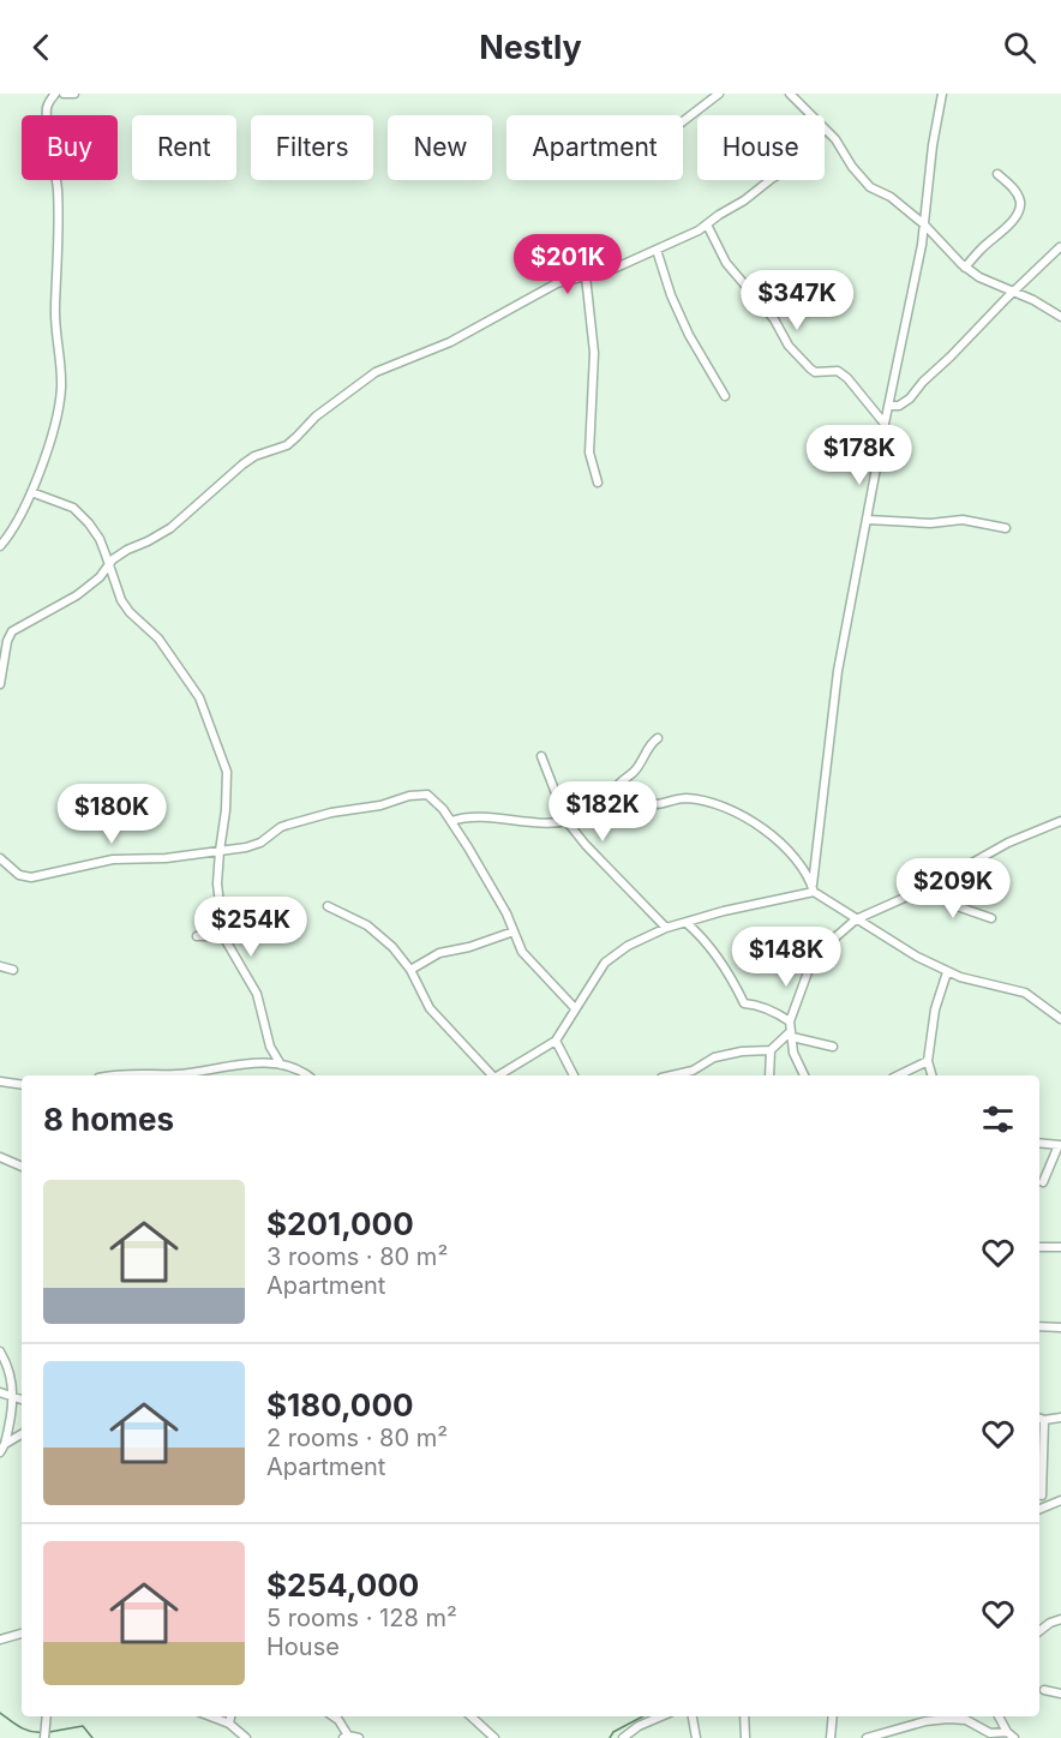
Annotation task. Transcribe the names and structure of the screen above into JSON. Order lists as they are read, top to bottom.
{
  "page": {
    "header": "Nestly",
    "chip": [
      "Buy",
      "Rent",
      "Filters",
      "New",
      "Apartment",
      "House"
    ],
    "price": [
      "$201K",
      "$347K",
      "$178K",
      "$182K",
      "$180K",
      "$209K",
      "$254K",
      "$148K"
    ],
    "heading": "8 homes",
    "list": [
      {
        "name": "$201,000",
        "note": "3 rooms · 80 m² · Apartment"
      },
      {
        "name": "$180,000",
        "note": "2 rooms · 80 m² · Apartment"
      },
      {
        "name": "$254,000",
        "note": "5 rooms · 128 m² · House"
      }
    ]
  }
}
